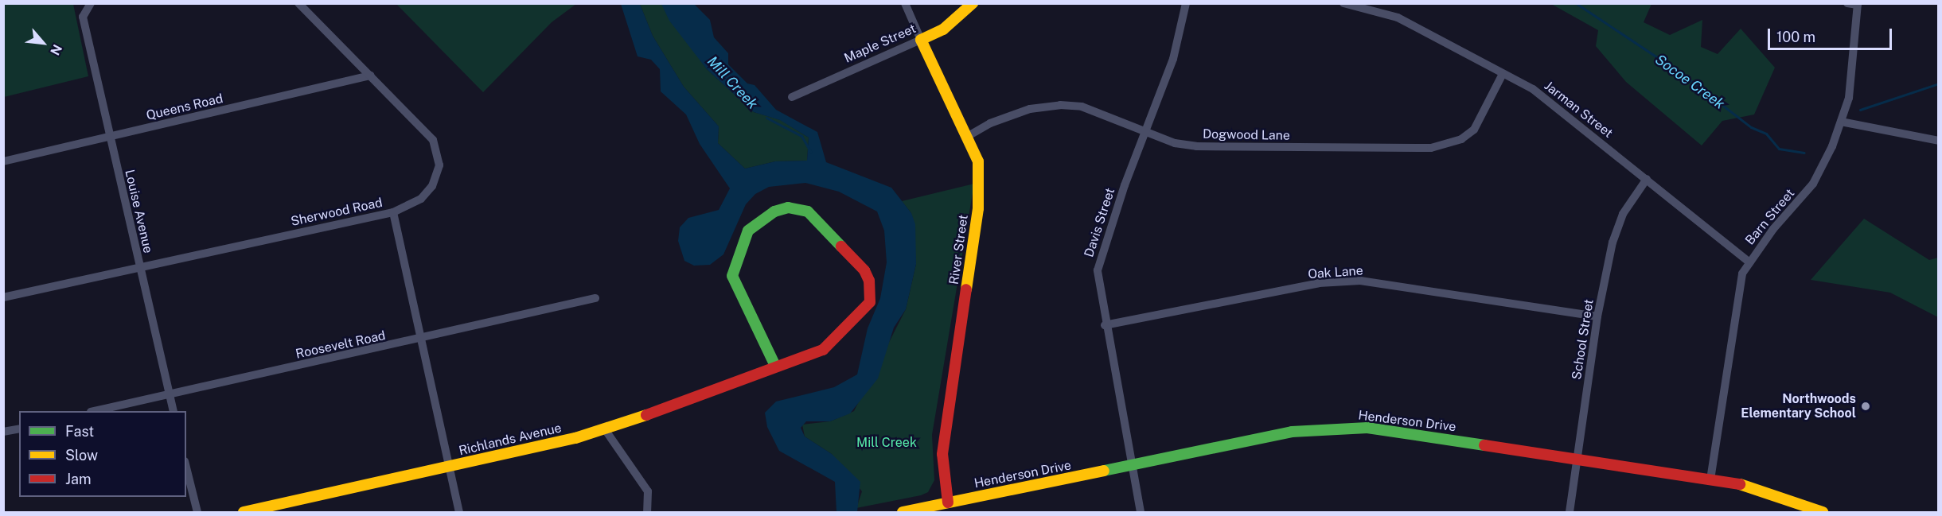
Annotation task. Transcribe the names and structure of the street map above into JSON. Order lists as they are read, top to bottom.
{
  "streets": {
    "street": [
      "Maple Street",
      "Queens Road",
      "Jarman Street",
      "Dogwood Lane",
      "Louise Avenue",
      "Sherwood Road",
      "Barn Street",
      "Davis Street",
      "River Street",
      "Oak Lane",
      "School Street",
      "Roosevelt Road",
      "Henderson Drive",
      "Richlands Avenue"
    ]
  },
  "crossings": [
    ["Maple Street", "River Street"],
    ["Queens Road", "Louise Avenue"],
    ["Queens Road", "Sherwood Road"],
    ["Jarman Street", "Dogwood Lane"],
    ["Jarman Street", "Barn Street"],
    ["Jarman Street", "School Street"],
    ["Dogwood Lane", "Davis Street"],
    ["Dogwood Lane", "River Street"],
    ["Louise Avenue", "Sherwood Road"],
    ["Louise Avenue", "Roosevelt Road"],
    ["Barn Street", "Henderson Drive"],
    ["Davis Street", "Oak Lane"],
    ["Davis Street", "Henderson Drive"],
    ["River Street", "Henderson Drive"],
    ["Oak Lane", "School Street"],
    ["School Street", "Henderson Drive"]
  ],
  "water": ["Socoe Creek", "Mill Creek"],
  "parks": ["Mill Creek"],
  "places": ["Northwoods Elementary School"],
  "legend": ["Fast", "Slow", "Jam"],
  "scale_bar": "100 m",
  "north": "bottom right"
}
